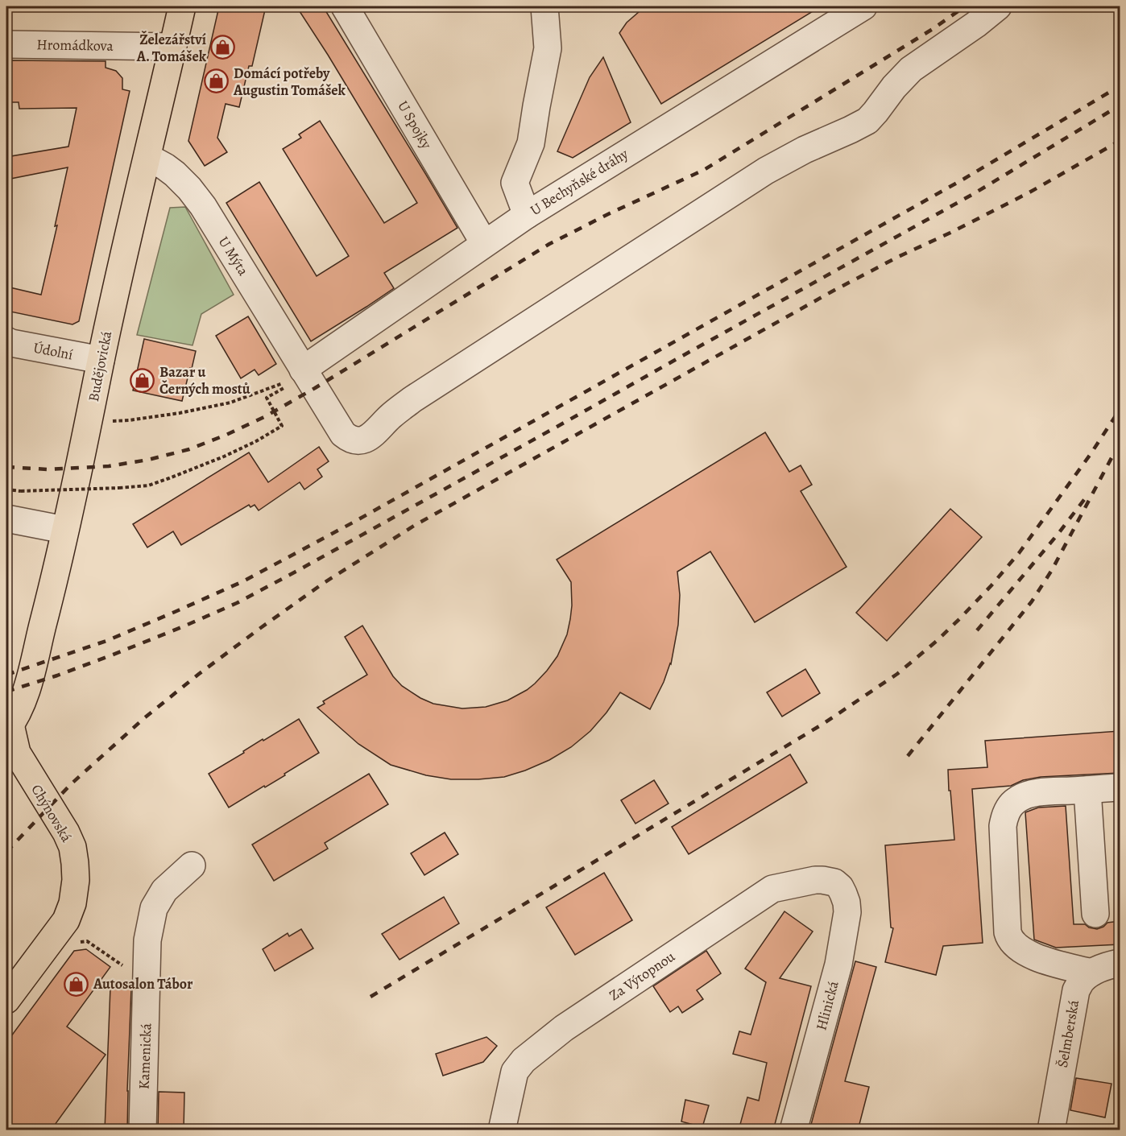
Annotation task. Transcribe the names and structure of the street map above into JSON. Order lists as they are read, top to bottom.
{
  "streets": {
    "main road": ["Budějovická", "Chýnovská"],
    "street": [
      "Hromádkova",
      "U Spojky",
      "U Bechyňské dráhy",
      "U Mýta",
      "Údolní",
      "Za Výtopnou",
      "Hlinická",
      "Šelmberská",
      "Kamenická"
    ]
  },
  "crossings": [
    ["Hromádkova", "Budějovická"],
    ["U Spojky", "U Bechyňské dráhy"],
    ["U Bechyňské dráhy", "U Mýta"],
    ["U Mýta", "Budějovická"],
    ["Údolní", "Budějovická"],
    ["Budějovická", "Chýnovská"],
    ["Za Výtopnou", "Hlinická"]
  ],
  "places": {
    "shop": [
      "Železářství A. Tomášek",
      "Domácí potřeby Augustin Tomášek",
      "Bazar u Černých mostů",
      "Autosalon Tábor"
    ]
  }
}
